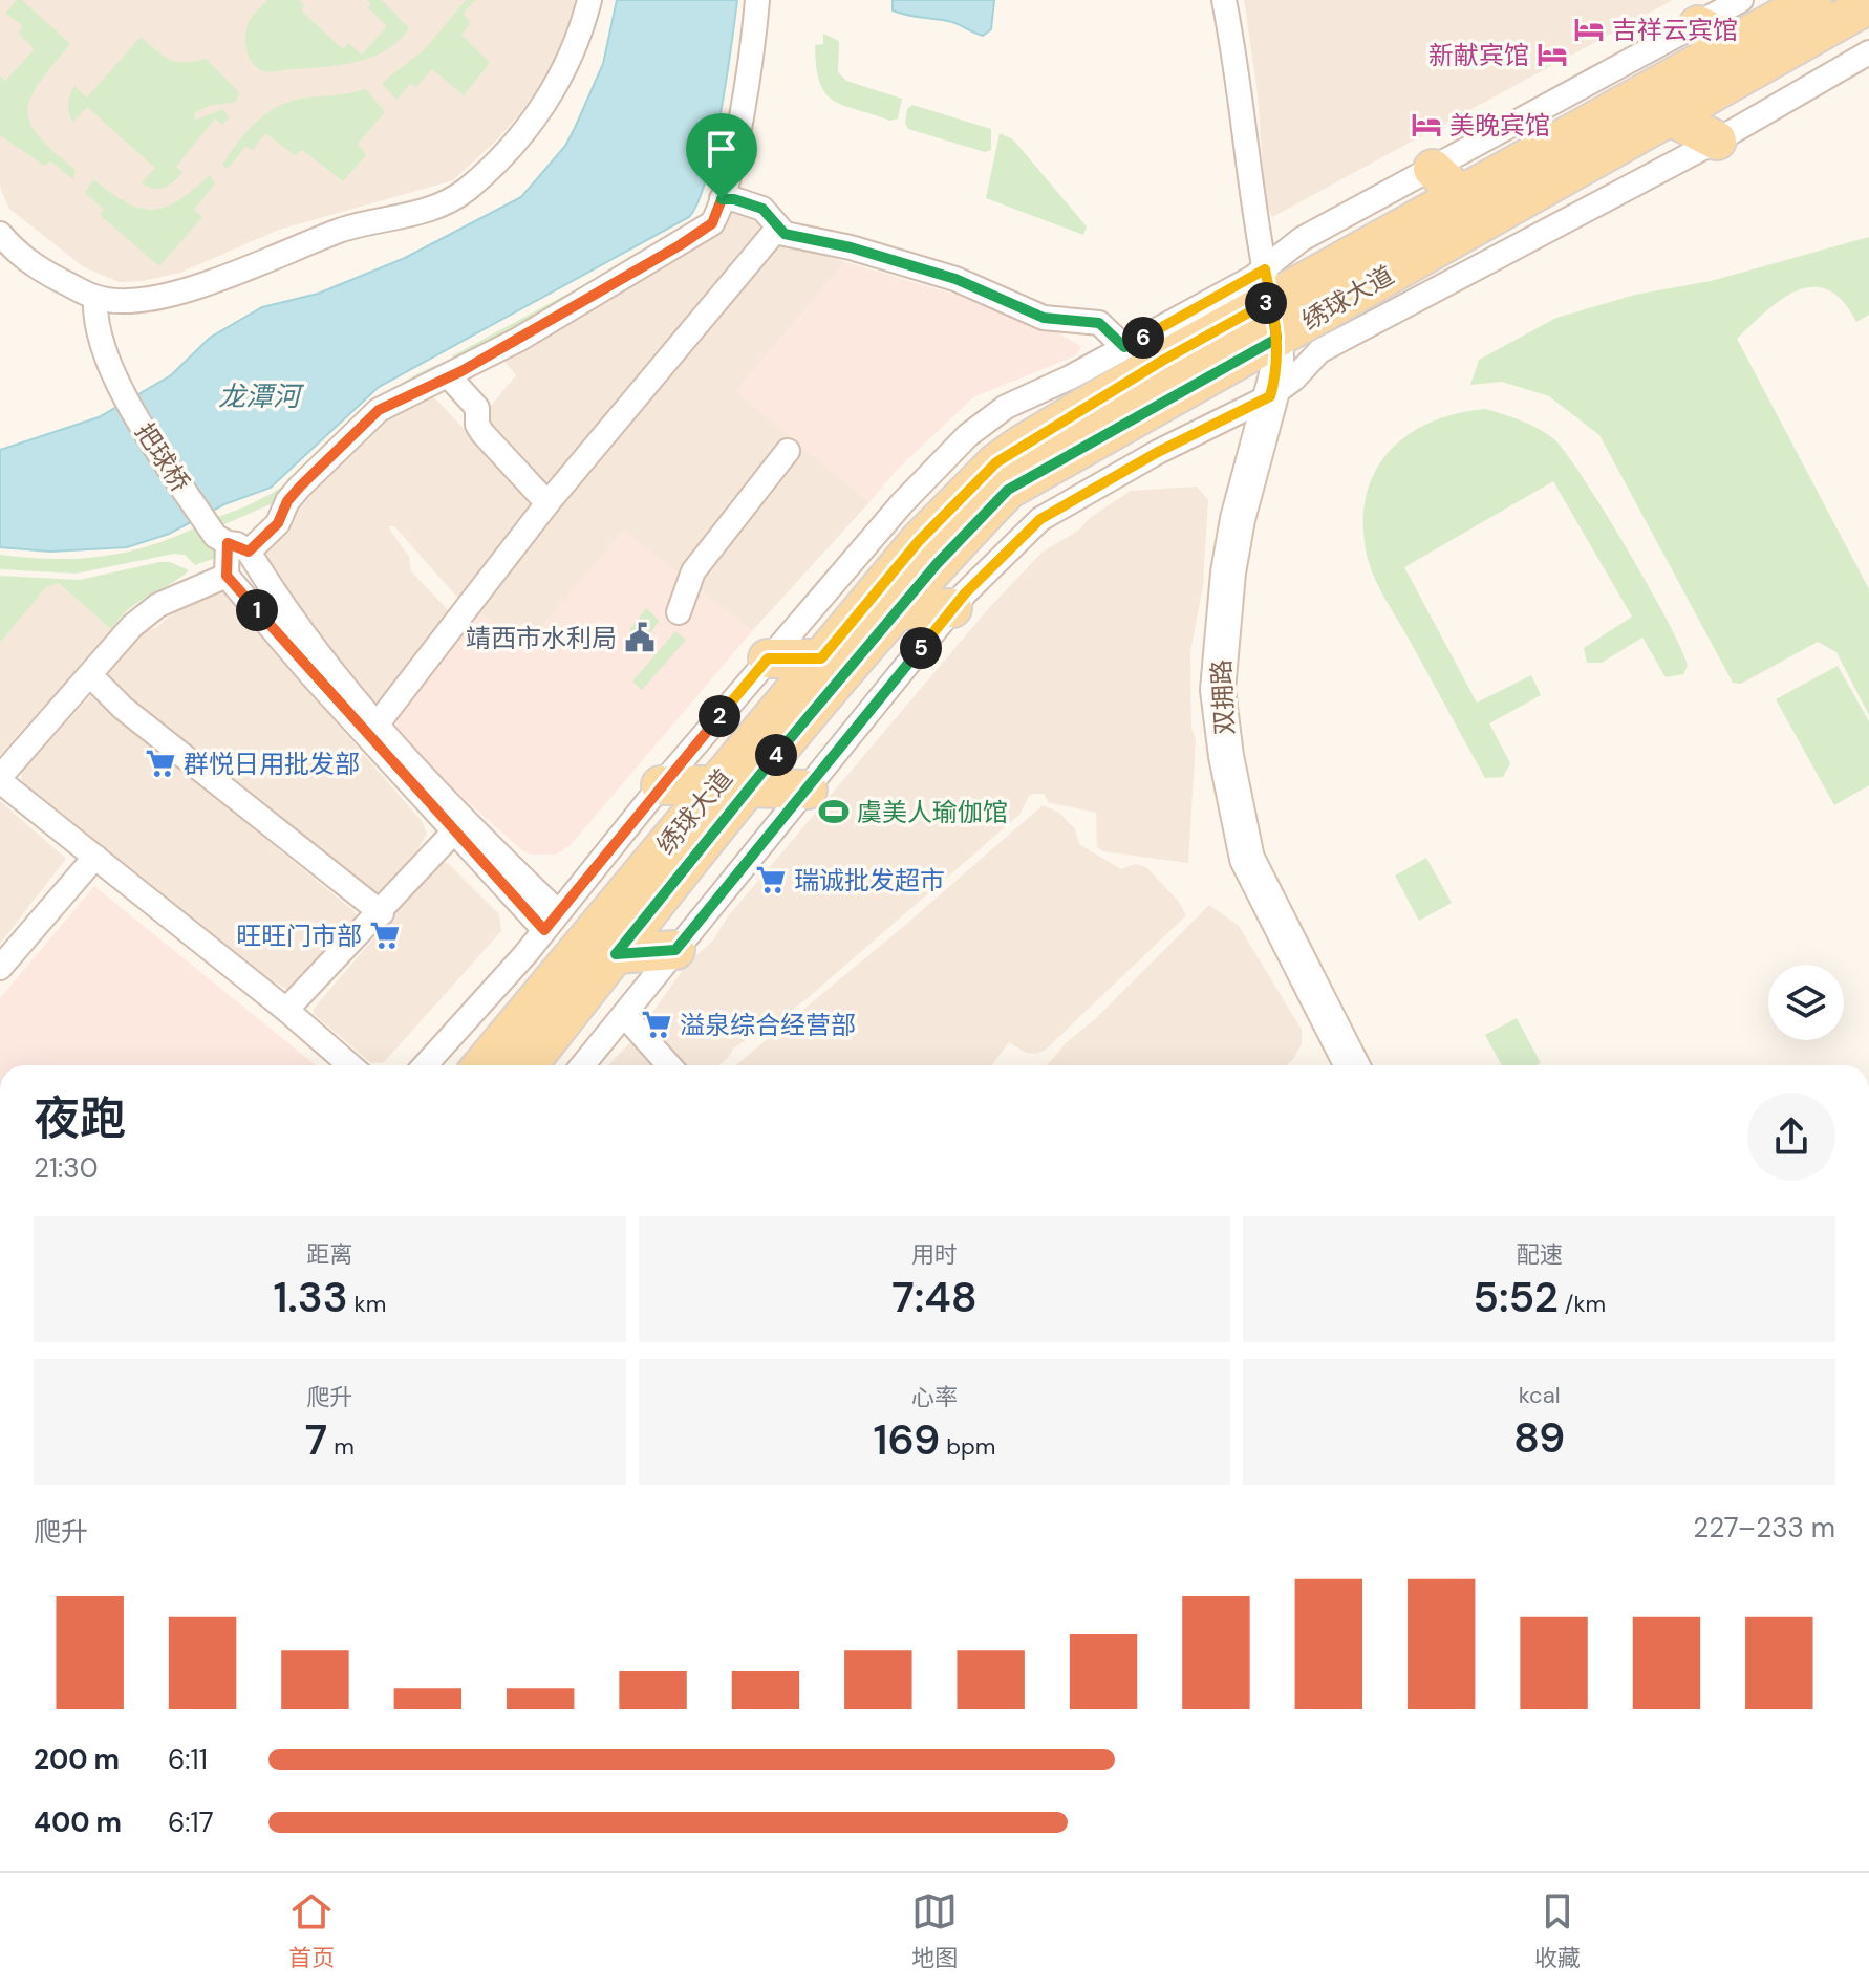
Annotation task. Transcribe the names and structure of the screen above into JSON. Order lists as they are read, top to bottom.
{
  "streets": {
    "main road": ["绣球大道"],
    "street": ["把球桥", "双拥路"]
  },
  "crossings": [
    ["绣球大道", "双拥路"]
  ],
  "water": ["龙潭河"],
  "places": {
    "hotel": ["吉祥云宾馆", "新献宾馆", "美晚宾馆"],
    "public building": ["靖西市水利局"],
    "supermarket": [
      "群悦日用批发部",
      "瑞诚批发超市",
      "旺旺门市部",
      "溢泉综合经营部"
    ],
    "sports": ["虞美人瑜伽馆"]
  },
  "page": {
    "pins": [
      "3",
      "6",
      "1",
      "5",
      "2",
      "4"
    ],
    "heading": ["夜跑", "21:30"],
    "stats": [
      ["距离", "1.33 km"],
      ["用时", "7:48"],
      ["配速", "5:52 /km"],
      ["爬升", "7 m"],
      ["心率", "169 bpm"],
      ["kcal", "89"]
    ],
    "chart": ["爬升", "227–233 m"],
    "list": [
      {
        "name": "200 m",
        "note": "6:11"
      },
      {
        "name": "400 m",
        "note": "6:17"
      }
    ],
    "tabs": ["首页", "地图", "收藏"]
  }
}
